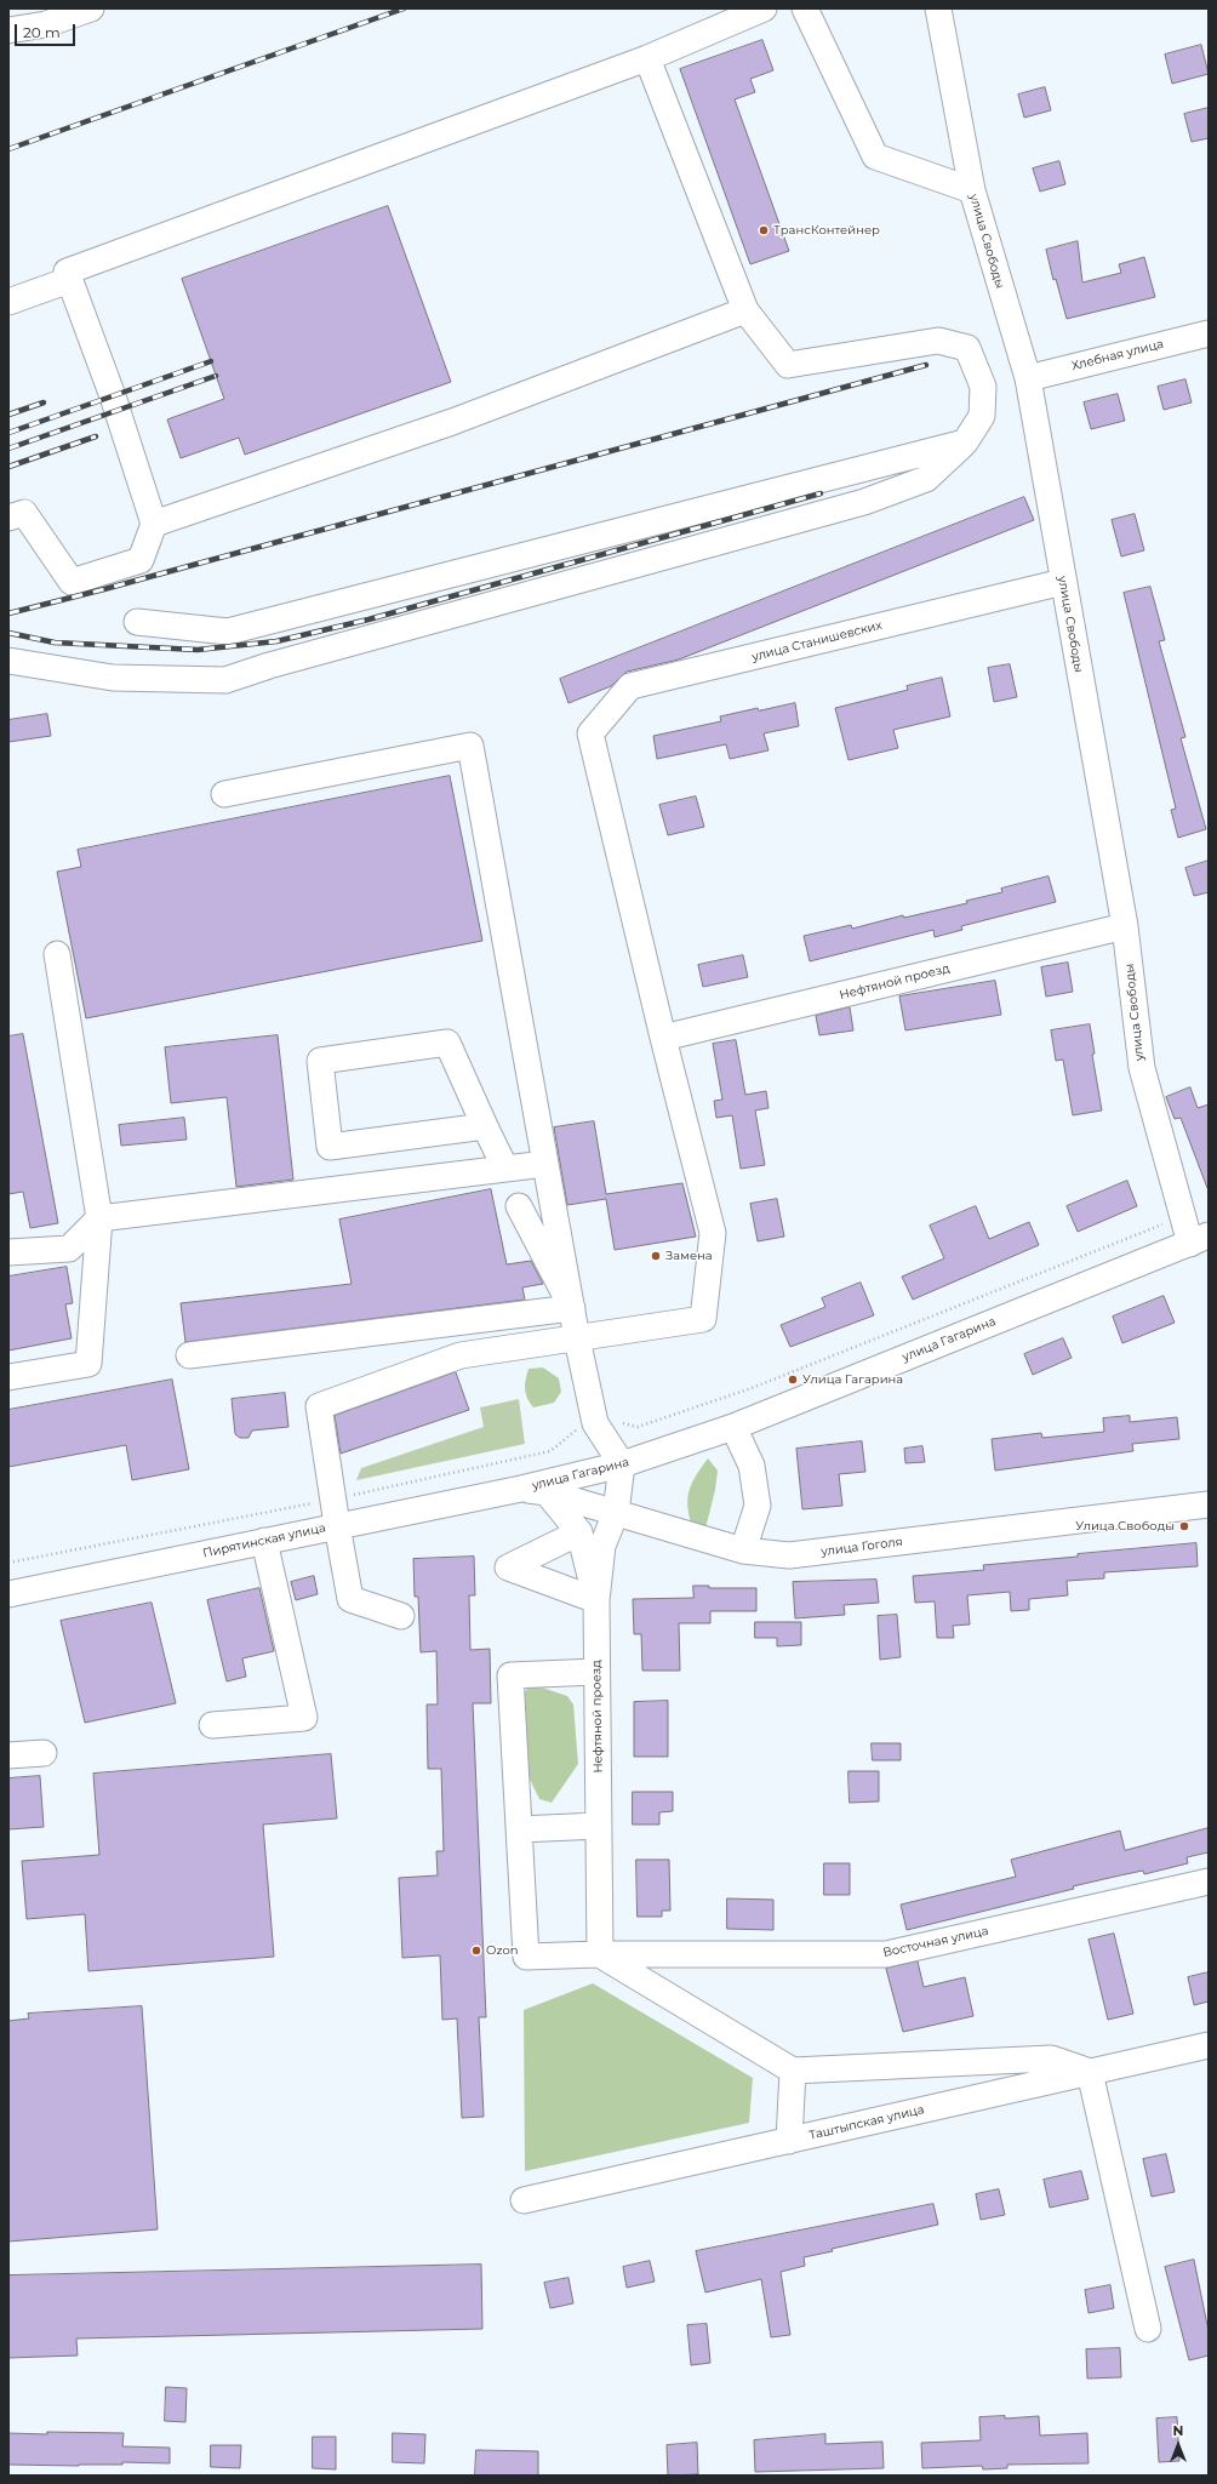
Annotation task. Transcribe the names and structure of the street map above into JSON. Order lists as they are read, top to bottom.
{
  "streets": {
    "street": [
      "улица Свободы",
      "Хлебная улица",
      "улица Станишевских",
      "Нефтяной проезд",
      "улица Гагарина",
      "Пирятинская улица",
      "улица Гоголя",
      "Восточная улица",
      "Таштыпская улица"
    ]
  },
  "crossings": [
    ["улица Свободы", "Хлебная улица"],
    ["улица Свободы", "улица Станишевских"],
    ["улица Свободы", "Нефтяной проезд"],
    ["улица Свободы", "улица Гагарина"],
    ["улица Станишевских", "Нефтяной проезд"],
    ["Нефтяной проезд", "улица Гоголя"],
    ["Нефтяной проезд", "Восточная улица"],
    ["улица Гагарина", "Пирятинская улица"],
    ["улица Гагарина", "улица Гоголя"],
    ["Пирятинская улица", "улица Гоголя"]
  ],
  "places": [
    "ТрансКонтейнер",
    "Замена",
    "Улица Гагарина",
    "Улица Свободы",
    "Ozon"
  ],
  "scale_bar": "20 m",
  "north": "top"
}
